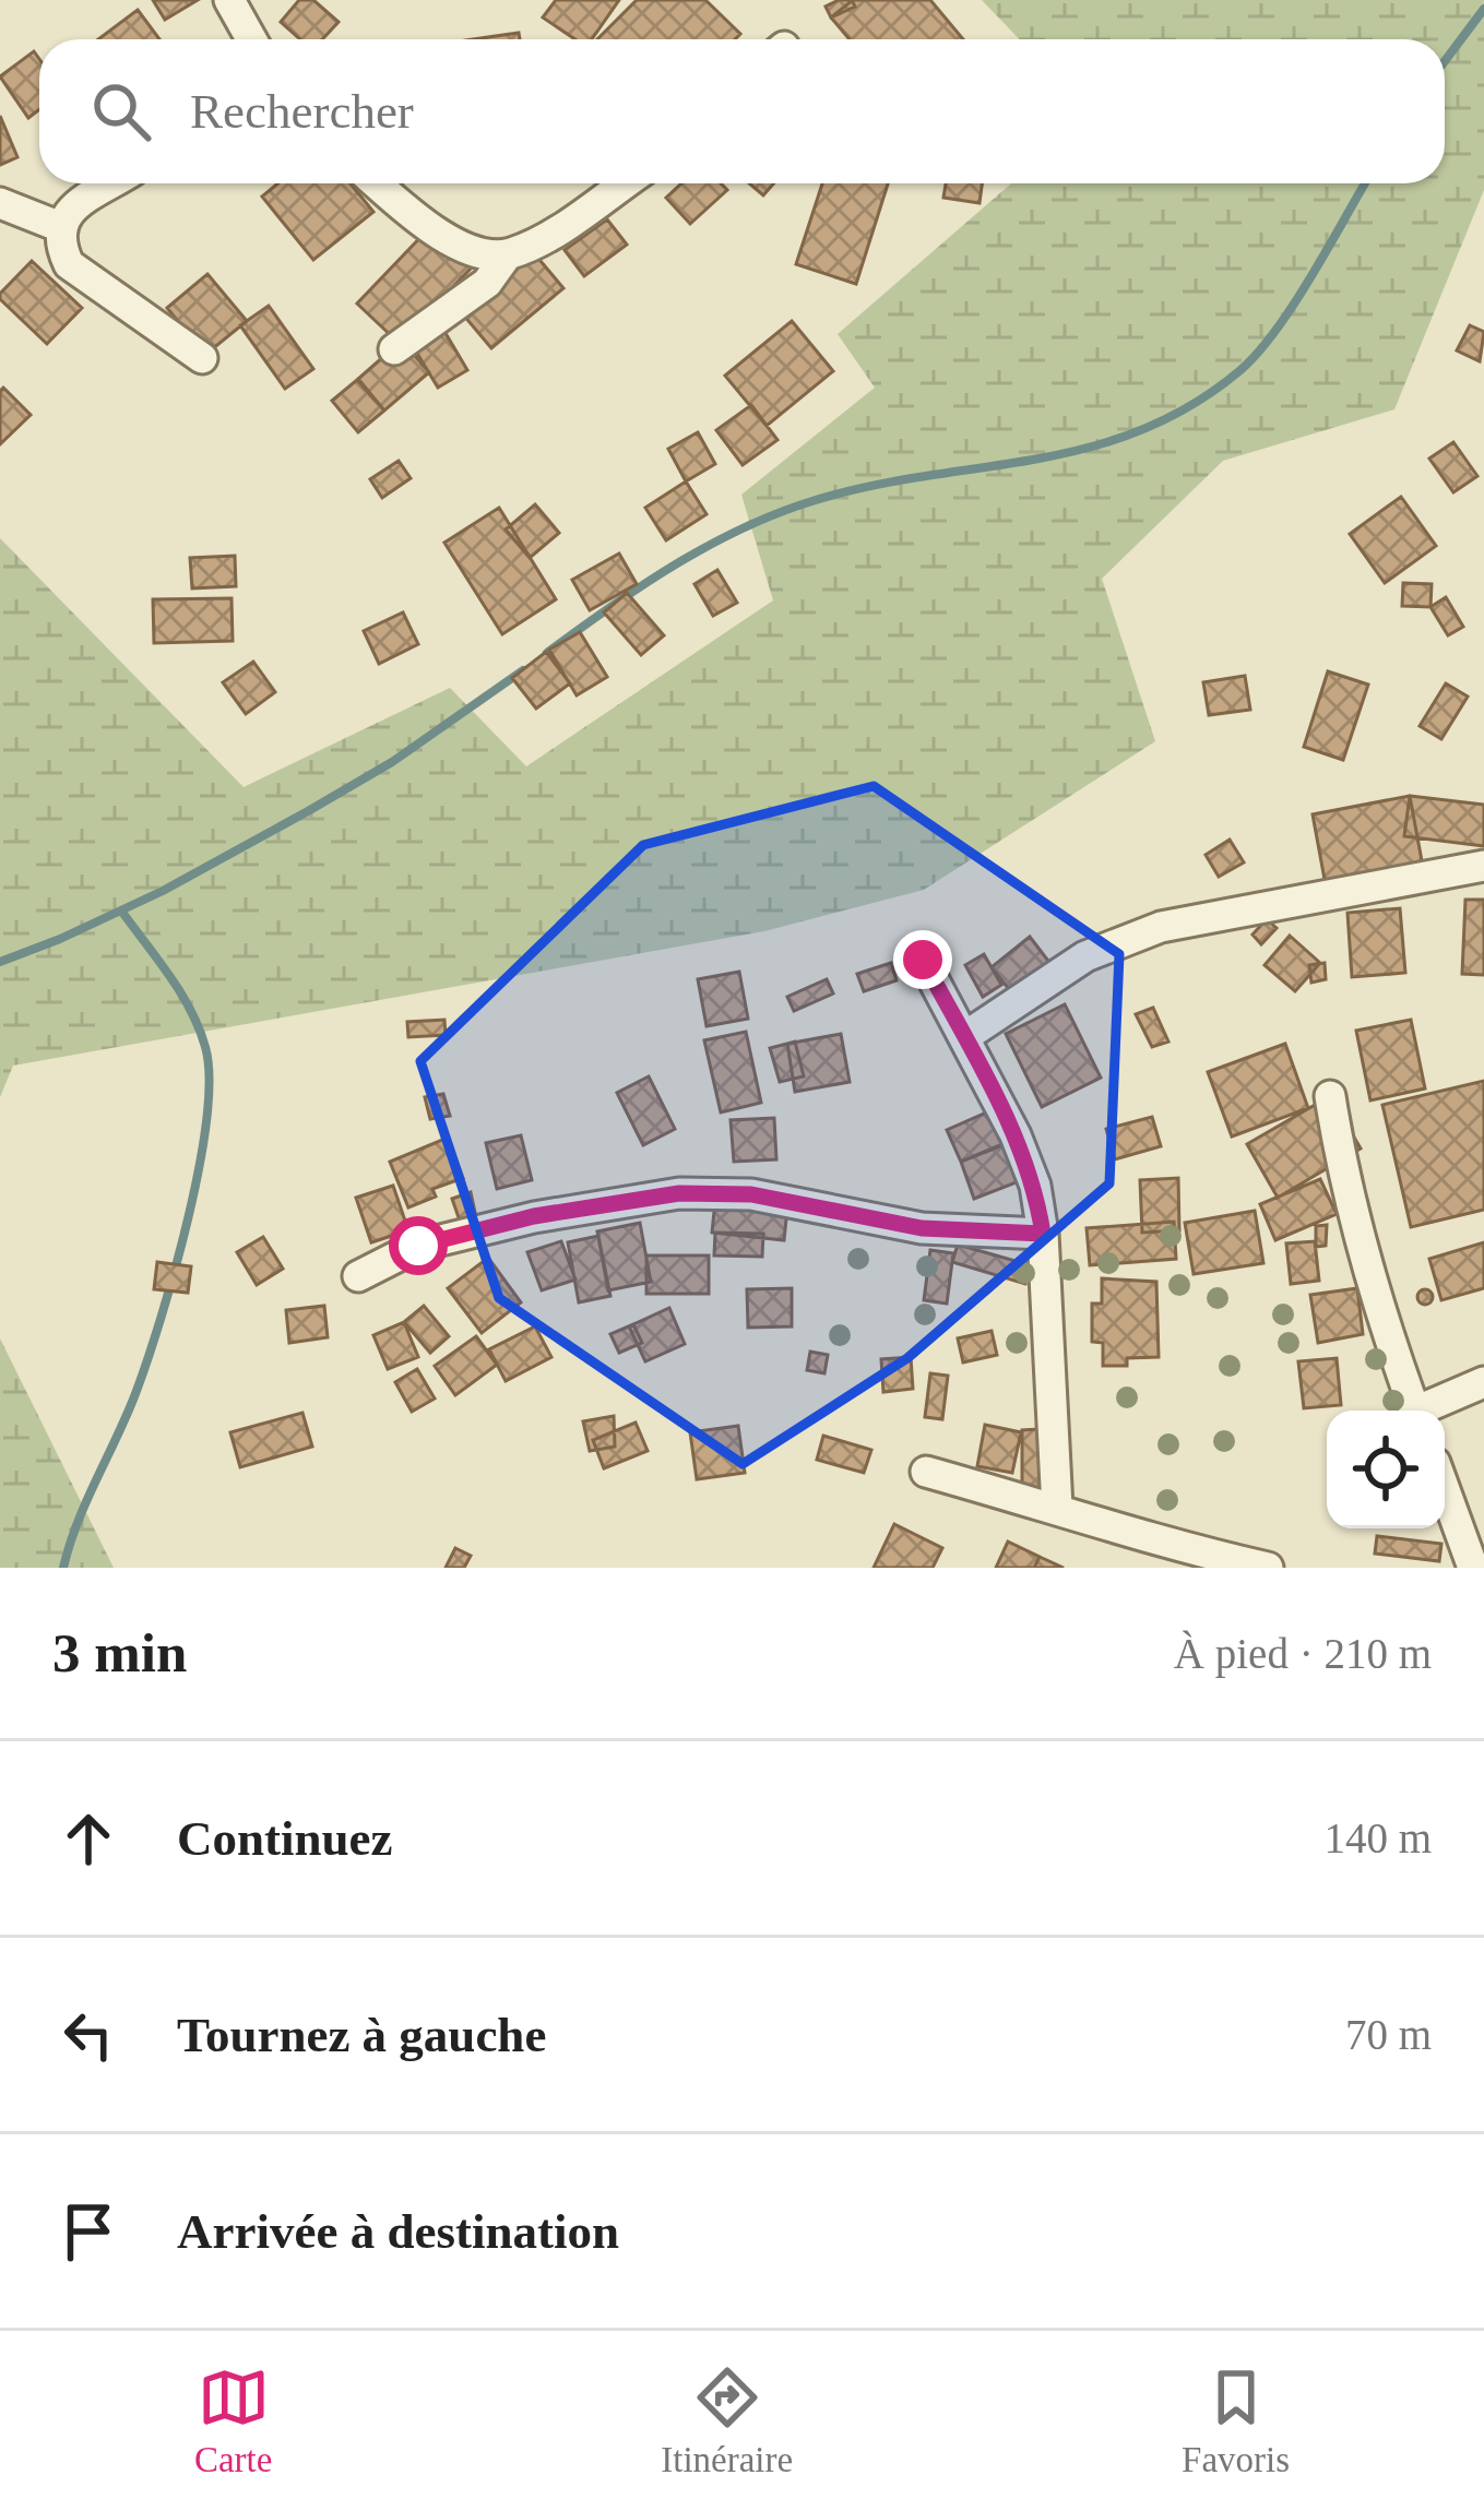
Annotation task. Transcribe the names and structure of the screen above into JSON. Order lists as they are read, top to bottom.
{
  "page": {
    "search": "Rechercher",
    "heading": ["3 min", "À pied · 210 m"],
    "list": [
      ["Continuez", "140 m"],
      ["Tournez à gauche", "70 m"],
      "Arrivée à destination"
    ],
    "nav": ["Carte", "Itinéraire", "Favoris"]
  }
}
